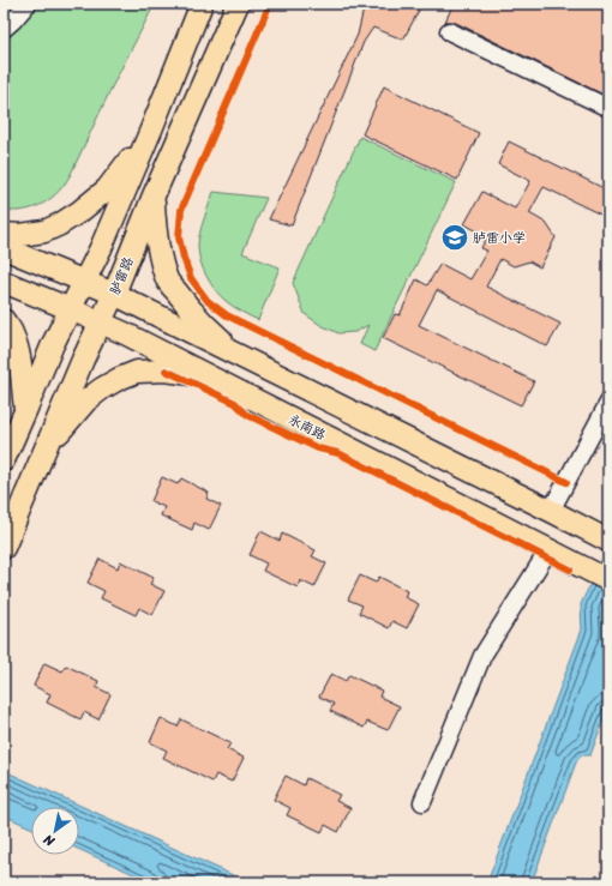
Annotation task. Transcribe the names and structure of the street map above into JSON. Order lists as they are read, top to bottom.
{
  "streets": {
    "main road": ["胪雷路", "永南路"]
  },
  "crossings": [
    ["胪雷路", "永南路"]
  ],
  "places": {
    "school or university": ["胪雷小学"]
  },
  "north": "bottom left"
}
